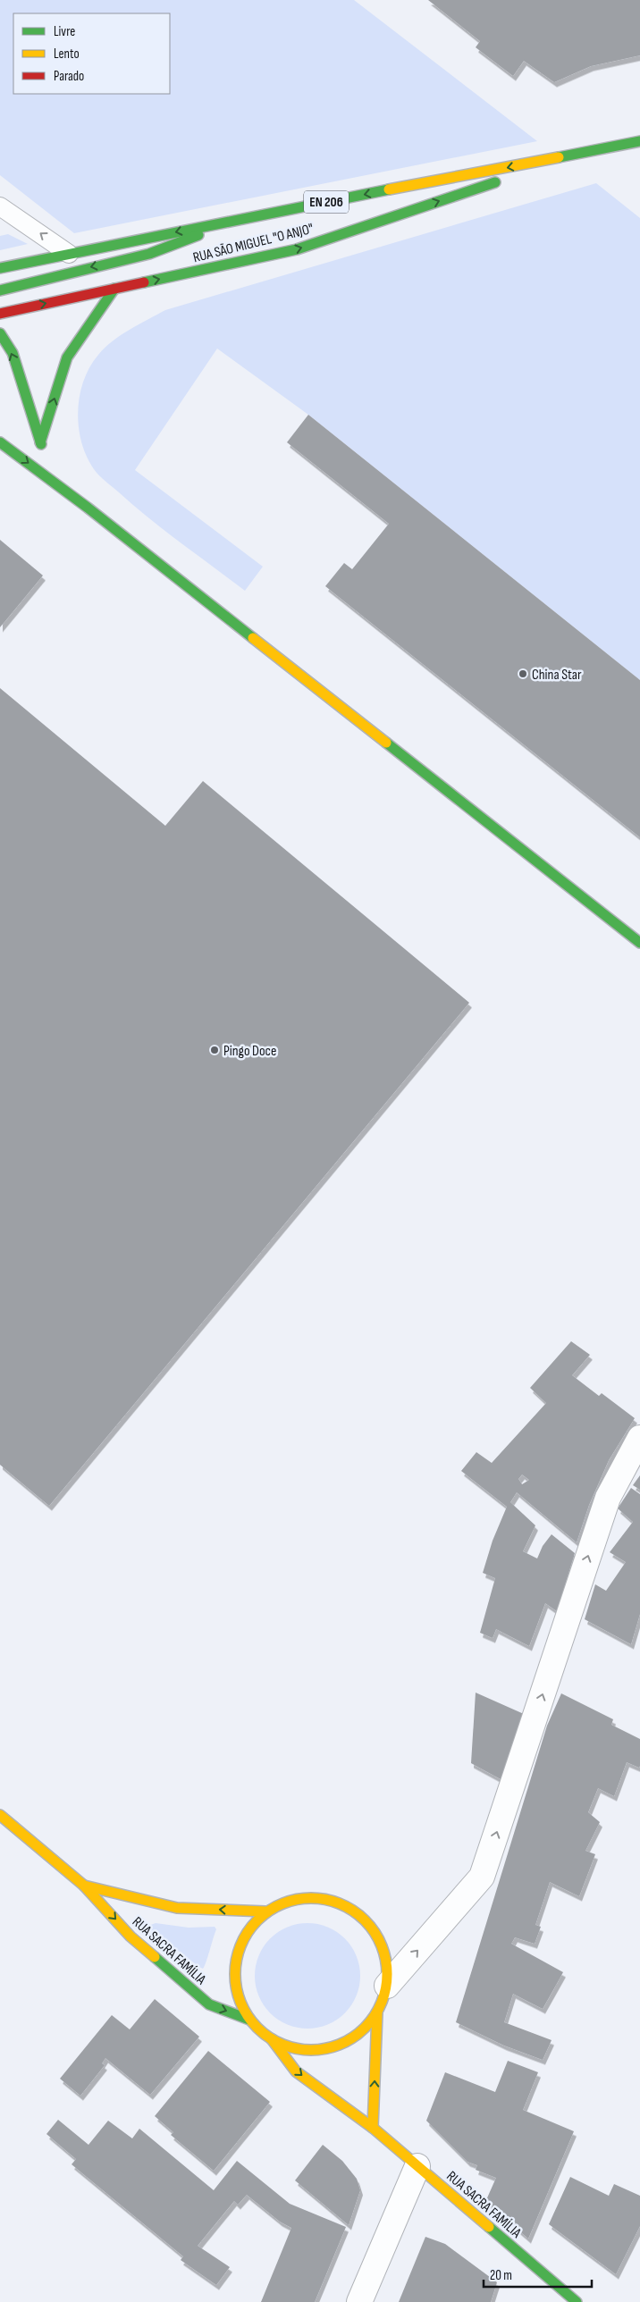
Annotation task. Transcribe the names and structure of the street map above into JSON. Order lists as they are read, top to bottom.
{
  "streets": {
    "street": ["EN 206", "RUA SÃO MIGUEL \"O ANJO\"", "RUA SACRA FAMÍLIA"]
  },
  "places": ["China Star", "Pingo Doce"],
  "legend": ["Livre", "Lento", "Parado"],
  "scale_bar": "20 m"
}
